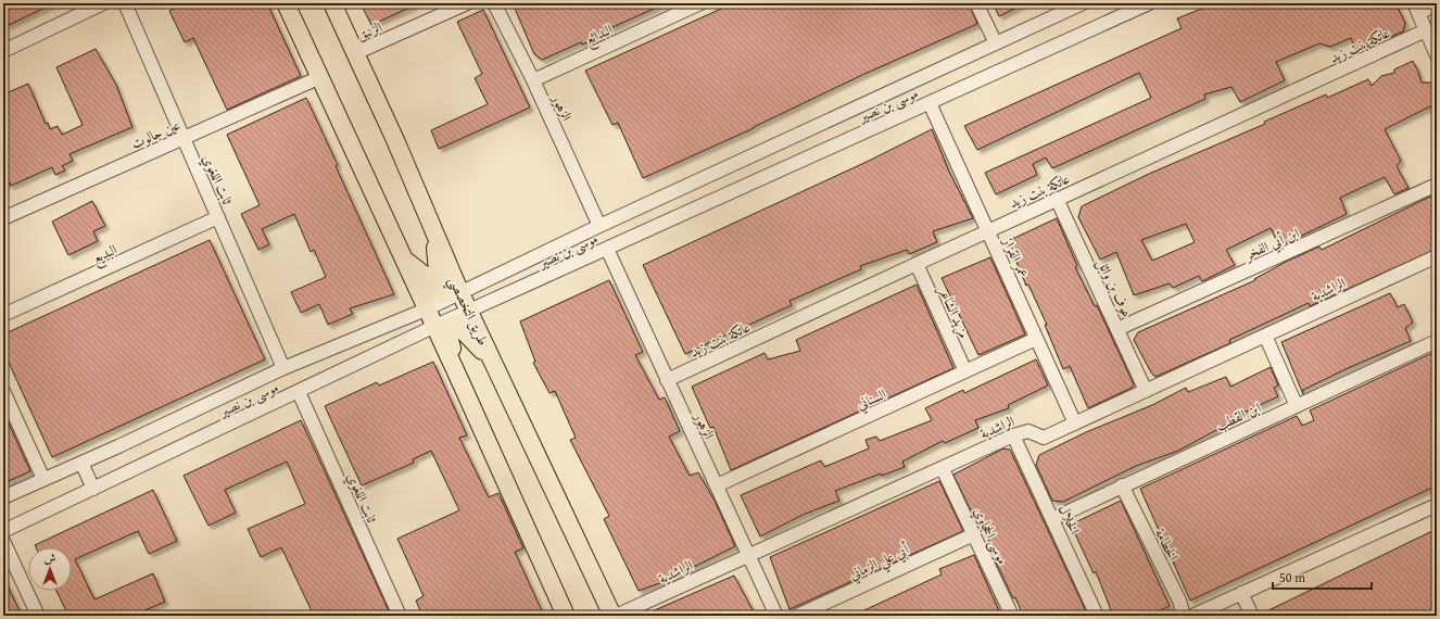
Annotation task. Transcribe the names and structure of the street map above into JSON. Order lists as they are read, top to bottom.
{
  "streets": {
    "main road": ["طريق التخصصي"],
    "street": [
      "الزنبق",
      "البدائع",
      "عاتكة بنت زيد",
      "موسى بن نصير",
      "الزهور",
      "عين جالوت",
      "ثابت اللغوي",
      "ابن أبي الفخر",
      "البديع",
      "عمر القزاز",
      "عوف بن وائل",
      "الراشدية",
      "مزيد الشاعر",
      "السناني",
      "ابن القطب",
      "الخلال",
      "موسى الحجاوي",
      "الخطامة",
      "أبي علي الزماني"
    ]
  },
  "crossings": [
    ["الزنبق", "طريق التخصصي"],
    ["البدائع", "الزهور"],
    ["عاتكة بنت زيد", "الزهور"],
    ["عاتكة بنت زيد", "عمر القزاز"],
    ["عاتكة بنت زيد", "عوف بن وائل"],
    ["عاتكة بنت زيد", "مزيد الشاعر"],
    ["موسى بن نصير", "الزهور"],
    ["موسى بن نصير", "ثابت اللغوي"],
    ["موسى بن نصير", "عمر القزاز"],
    ["موسى بن نصير", "طريق التخصصي"],
    ["الزهور", "الراشدية"],
    ["الزهور", "السناني"],
    ["عين جالوت", "ثابت اللغوي"],
    ["ثابت اللغوي", "البديع"],
    ["ابن أبي الفخر", "عوف بن وائل"],
    ["عمر القزاز", "الراشدية"],
    ["عمر القزاز", "السناني"],
    ["عوف بن وائل", "الراشدية"],
    ["الراشدية", "طريق التخصصي"],
    ["الراشدية", "الخلال"],
    ["الراشدية", "موسى الحجاوي"],
    ["مزيد الشاعر", "السناني"],
    ["ابن القطب", "الخلال"],
    ["ابن القطب", "الخطامة"],
    ["موسى الحجاوي", "أبي علي الزماني"]
  ],
  "scale_bar": "50 m",
  "north": "top"
}
